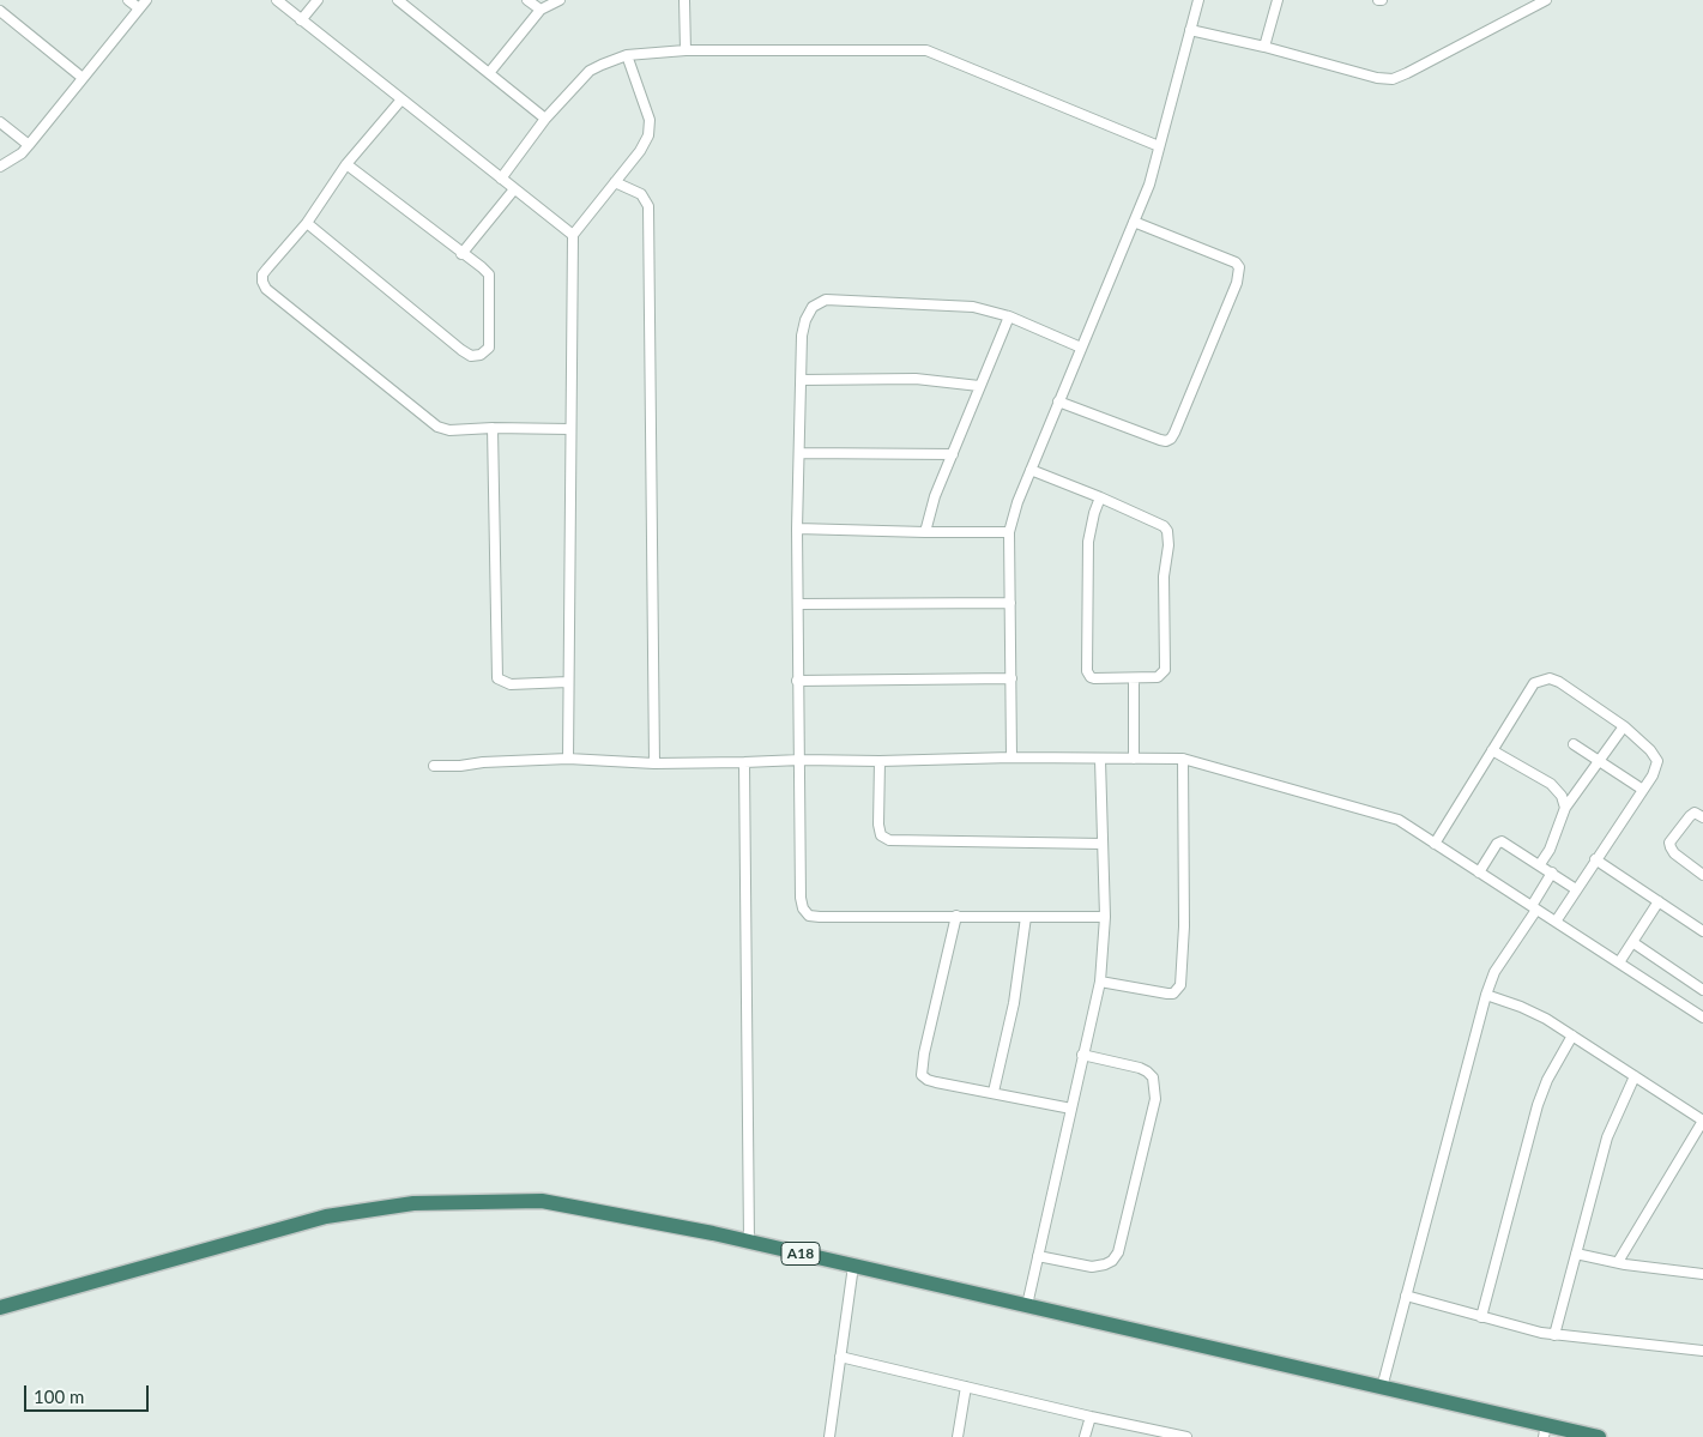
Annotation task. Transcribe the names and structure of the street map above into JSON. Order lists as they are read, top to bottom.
{
  "streets": {
    "highway": ["A18"]
  },
  "scale_bar": "100 m"
}
